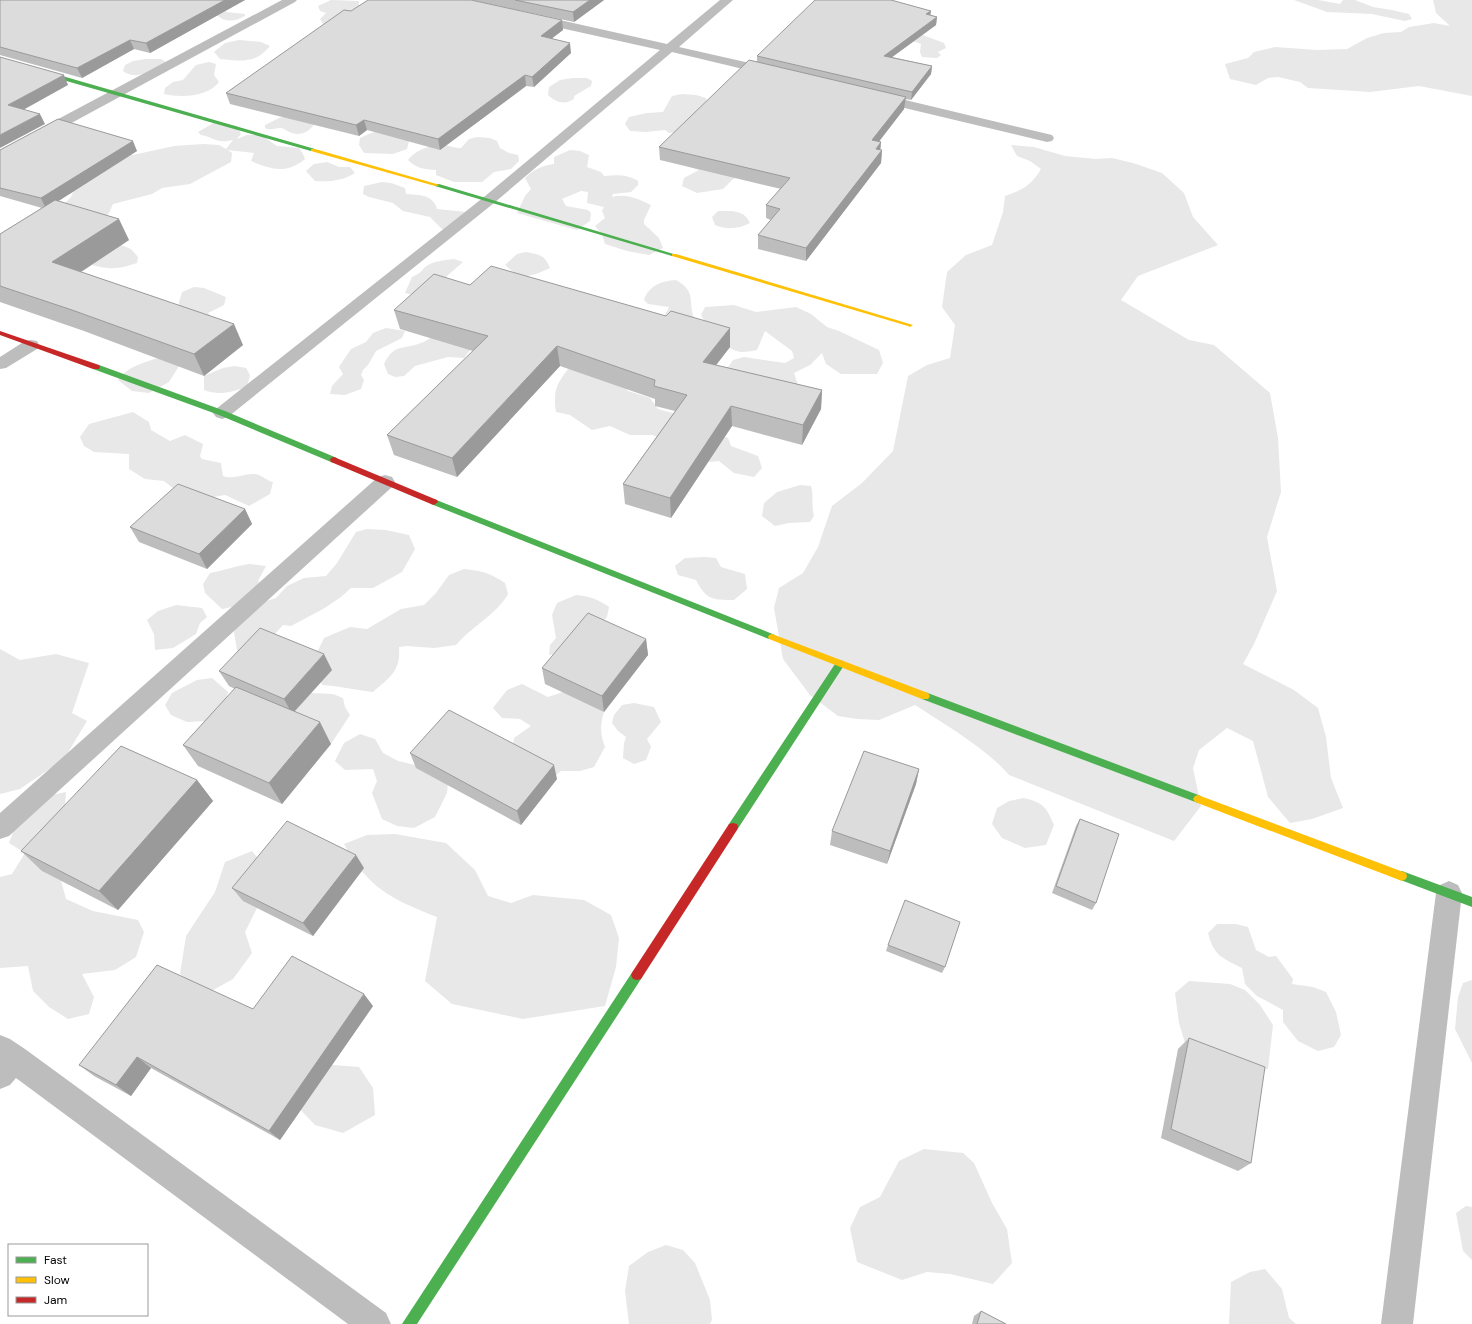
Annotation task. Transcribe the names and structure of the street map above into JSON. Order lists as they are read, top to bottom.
{
  "legend": ["Fast", "Slow", "Jam"]
}
